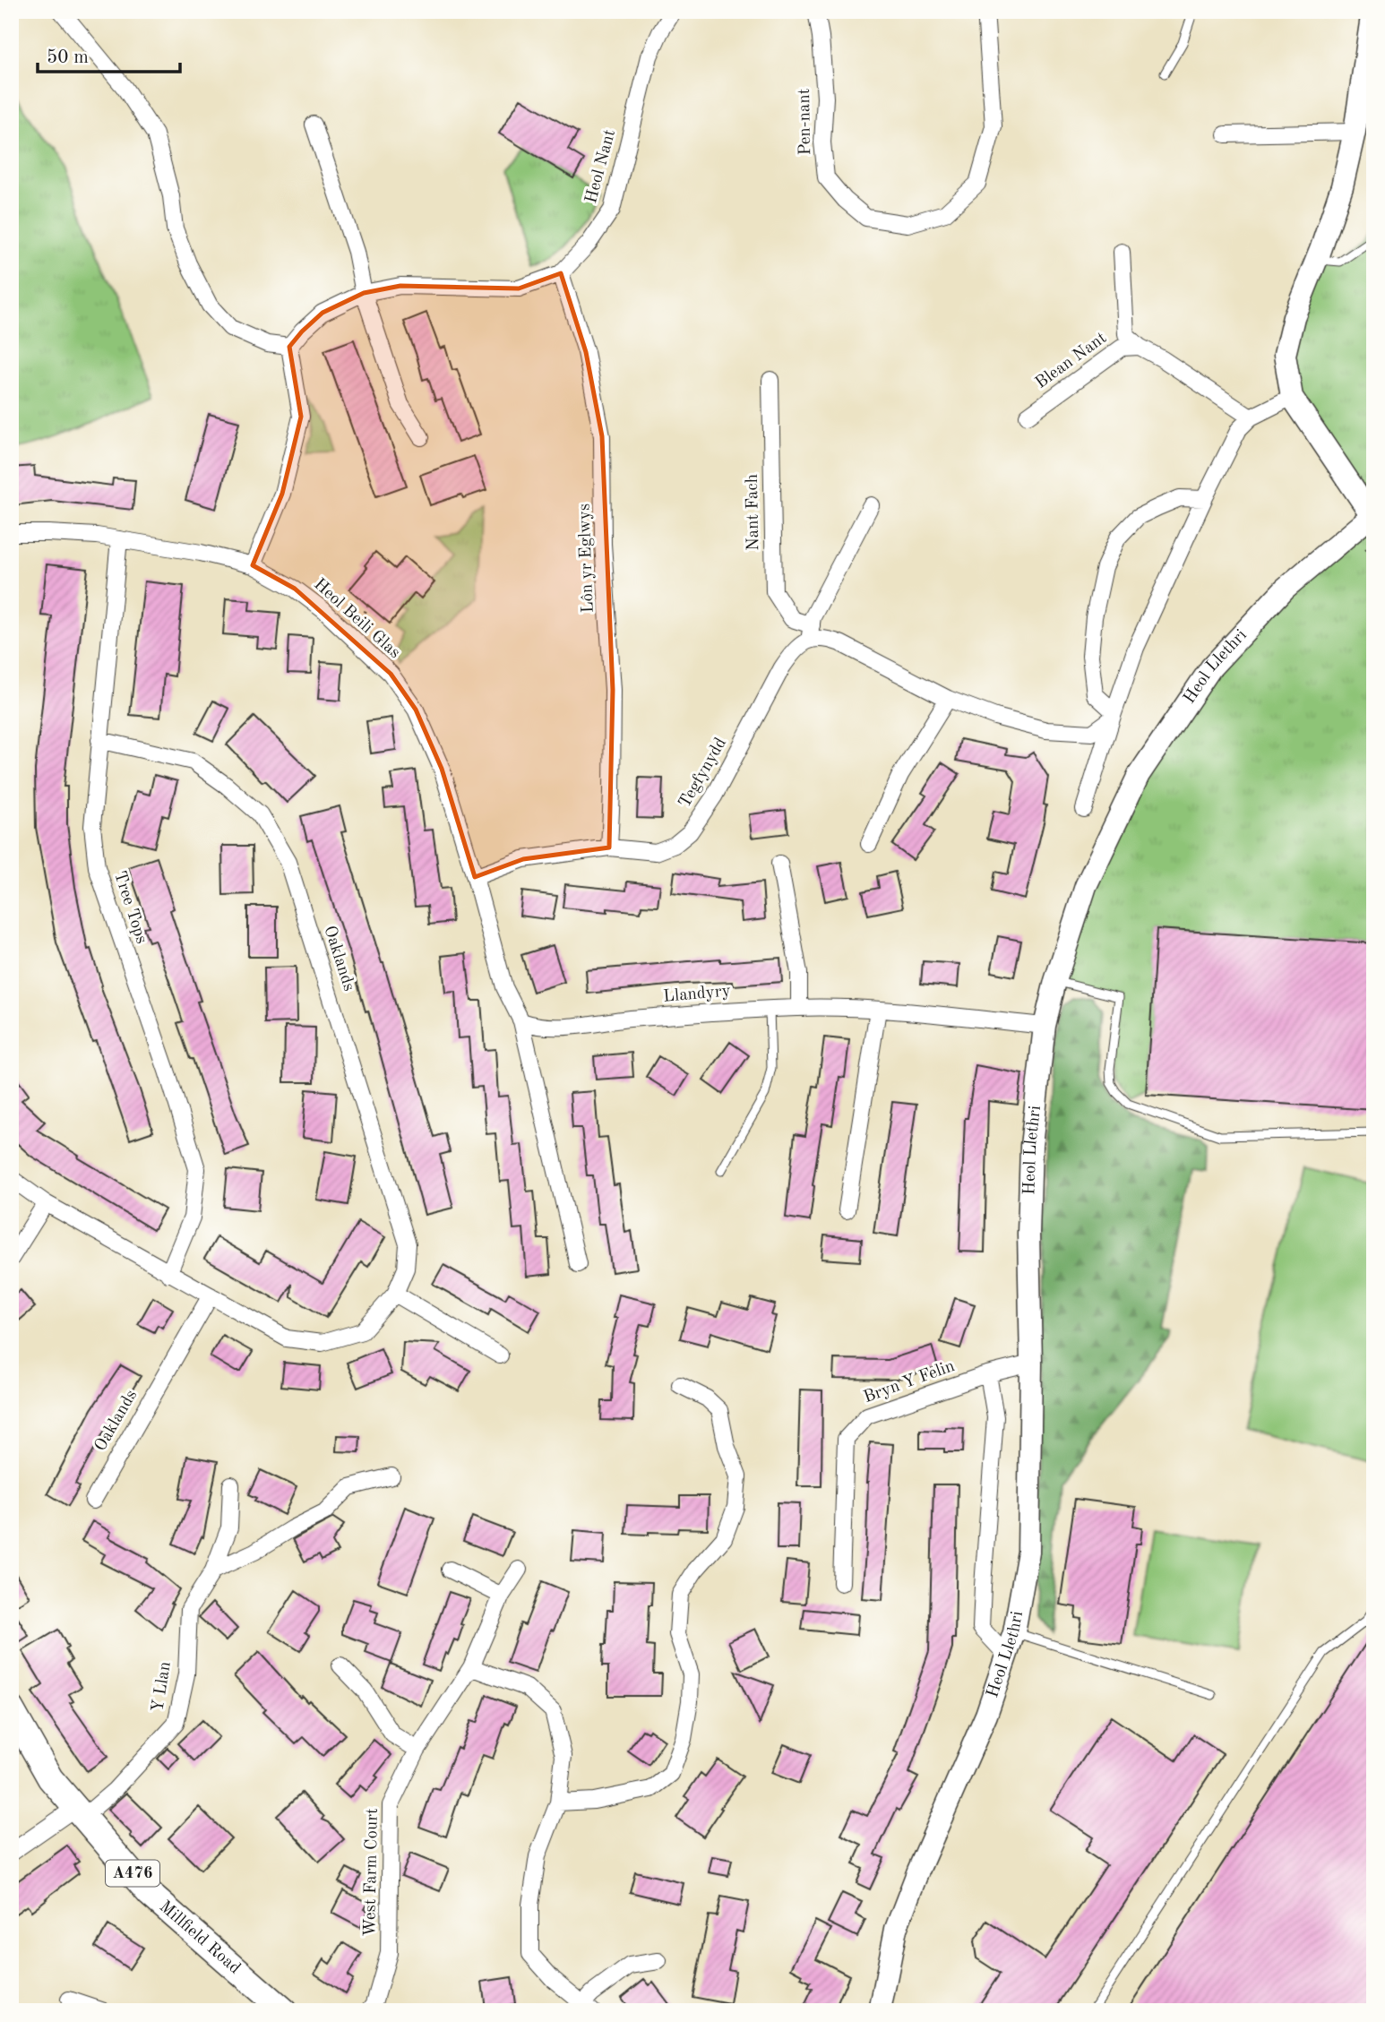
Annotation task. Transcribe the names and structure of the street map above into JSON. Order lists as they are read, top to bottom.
{
  "streets": {
    "main road": ["Heol Llethri", "A476", "Millfield Road"],
    "street": [
      "Pen-nant",
      "Heol Nant",
      "Blean Nant",
      "Nant Fach",
      "Lôn yr Eglwys",
      "Heol Beili Glas",
      "Tegfynydd",
      "Tree Tops",
      "Oaklands",
      "Llandyry",
      "Bryn Y Felin",
      "Y Llan",
      "West Farm Court"
    ]
  },
  "crossings": [
    ["Heol Nant", "Lôn yr Eglwys"],
    ["Nant Fach", "Tegfynydd"],
    ["Lôn yr Eglwys", "Tegfynydd"],
    ["Heol Beili Glas", "Tegfynydd"],
    ["Heol Beili Glas", "Tree Tops"],
    ["Heol Llethri", "Llandyry"],
    ["Heol Llethri", "Bryn Y Felin"],
    ["Tree Tops", "Oaklands"],
    ["Y Llan", "Millfield Road"]
  ],
  "scale_bar": "50 m"
}
